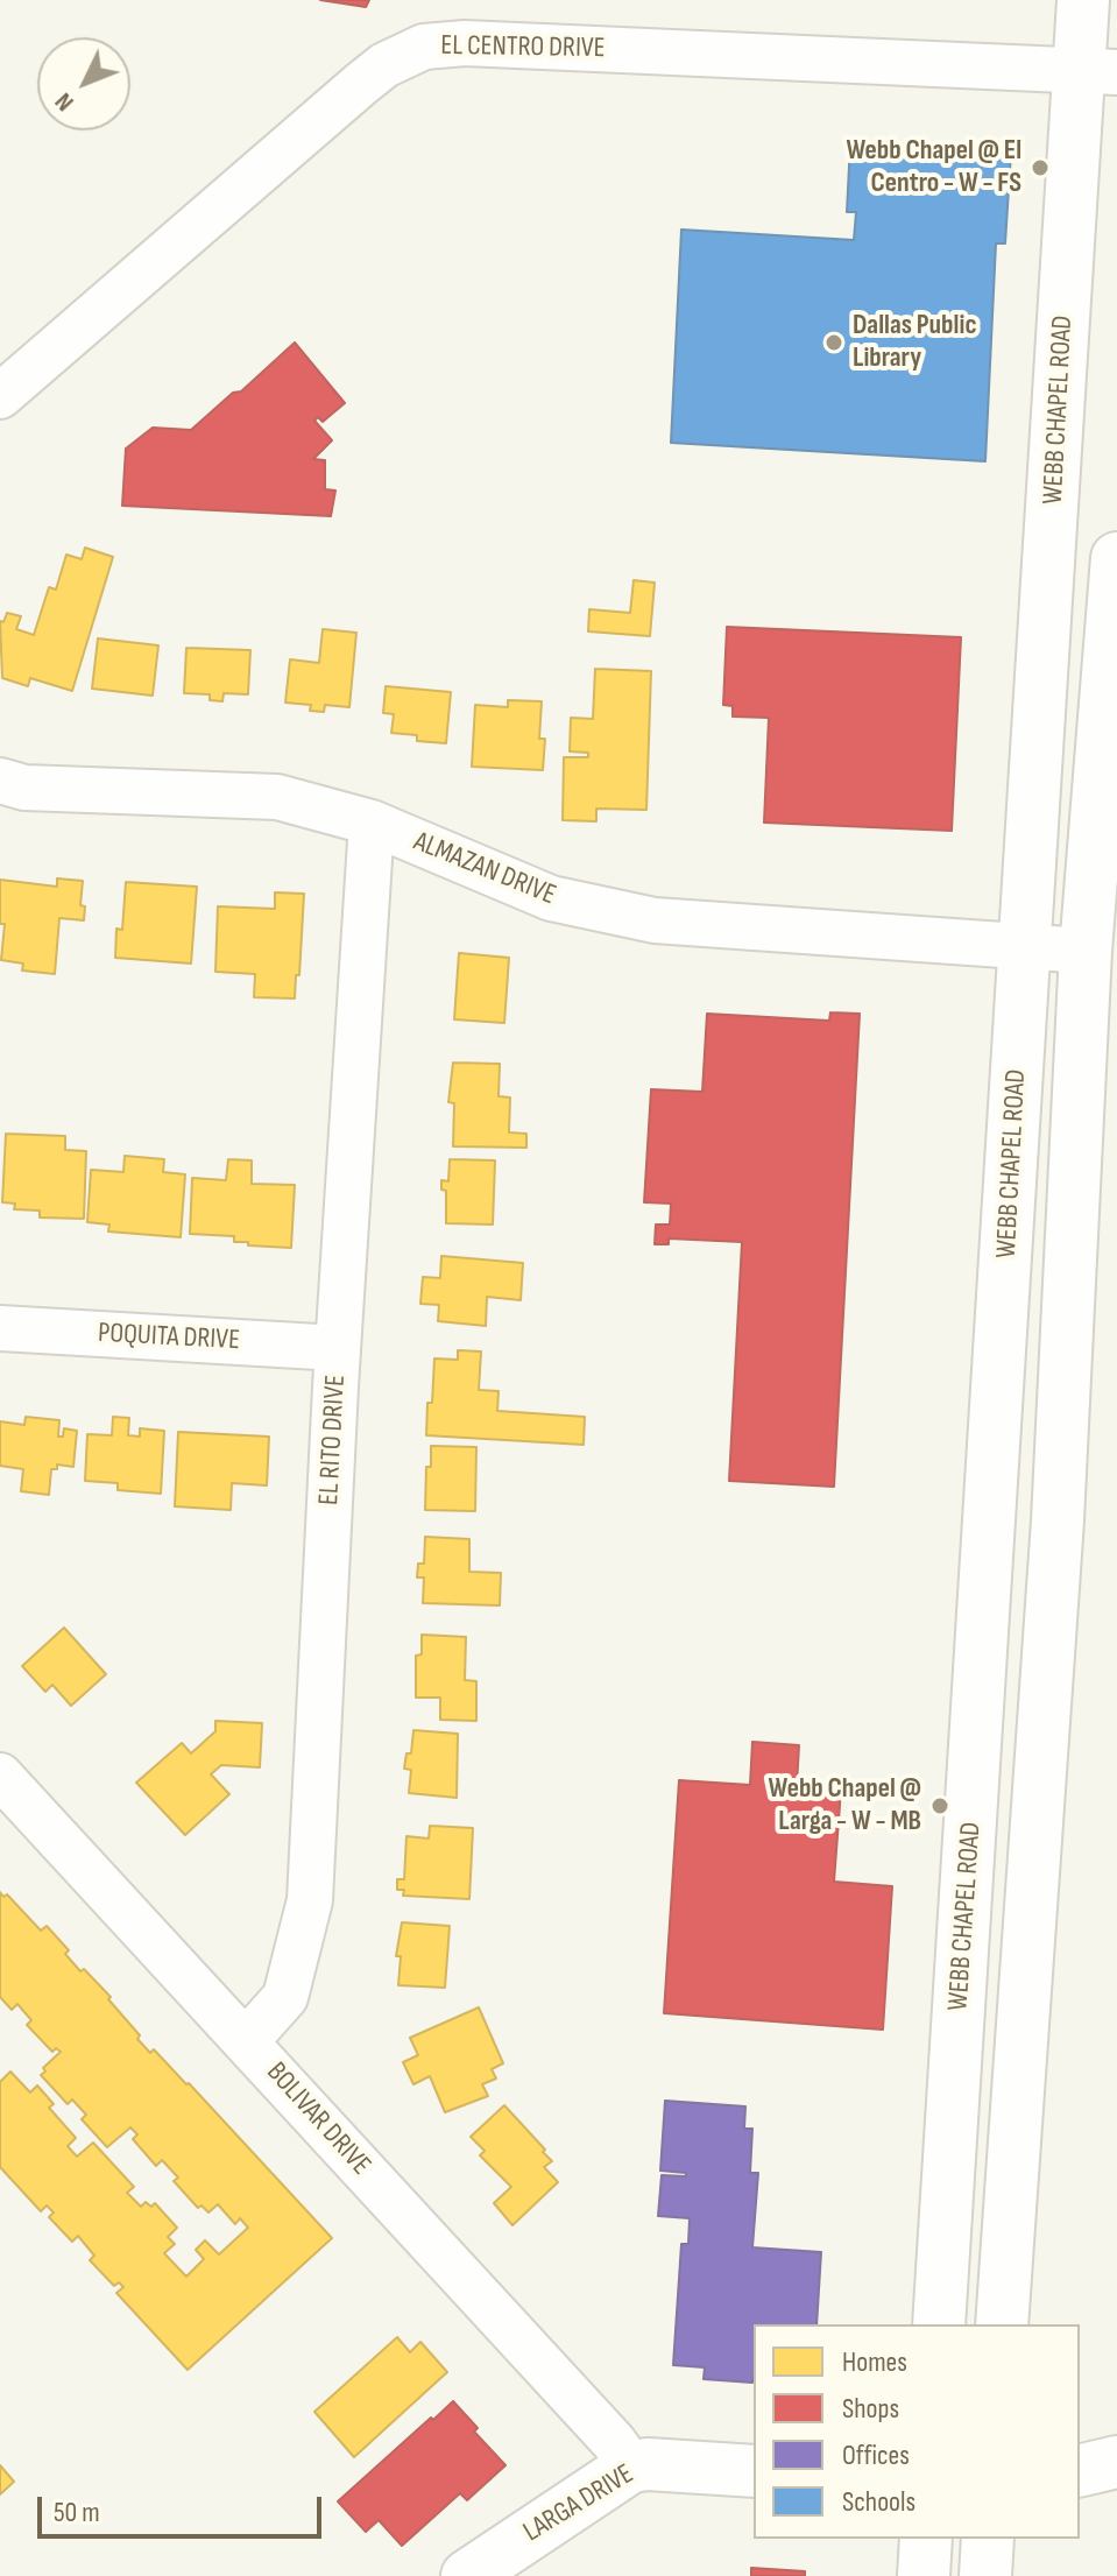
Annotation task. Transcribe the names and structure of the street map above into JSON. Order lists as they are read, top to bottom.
{
  "streets": {
    "main road": ["WEBB CHAPEL ROAD", "LARGA DRIVE"],
    "street": [
      "EL CENTRO DRIVE",
      "ALMAZAN DRIVE",
      "POQUITA DRIVE",
      "EL RITO DRIVE",
      "BOLIVAR DRIVE"
    ]
  },
  "crossings": [
    ["EL CENTRO DRIVE", "WEBB CHAPEL ROAD"],
    ["WEBB CHAPEL ROAD", "ALMAZAN DRIVE"],
    ["ALMAZAN DRIVE", "EL RITO DRIVE"],
    ["POQUITA DRIVE", "EL RITO DRIVE"],
    ["EL RITO DRIVE", "BOLIVAR DRIVE"],
    ["BOLIVAR DRIVE", "LARGA DRIVE"]
  ],
  "places": ["Webb Chapel @ El Centro - W - FS", "Dallas Public Library", "Webb Chapel @ Larga - W - MB"],
  "legend": [
    "Homes",
    "Shops",
    "Offices",
    "Schools"
  ],
  "scale_bar": "50 m",
  "north": "bottom left"
}
